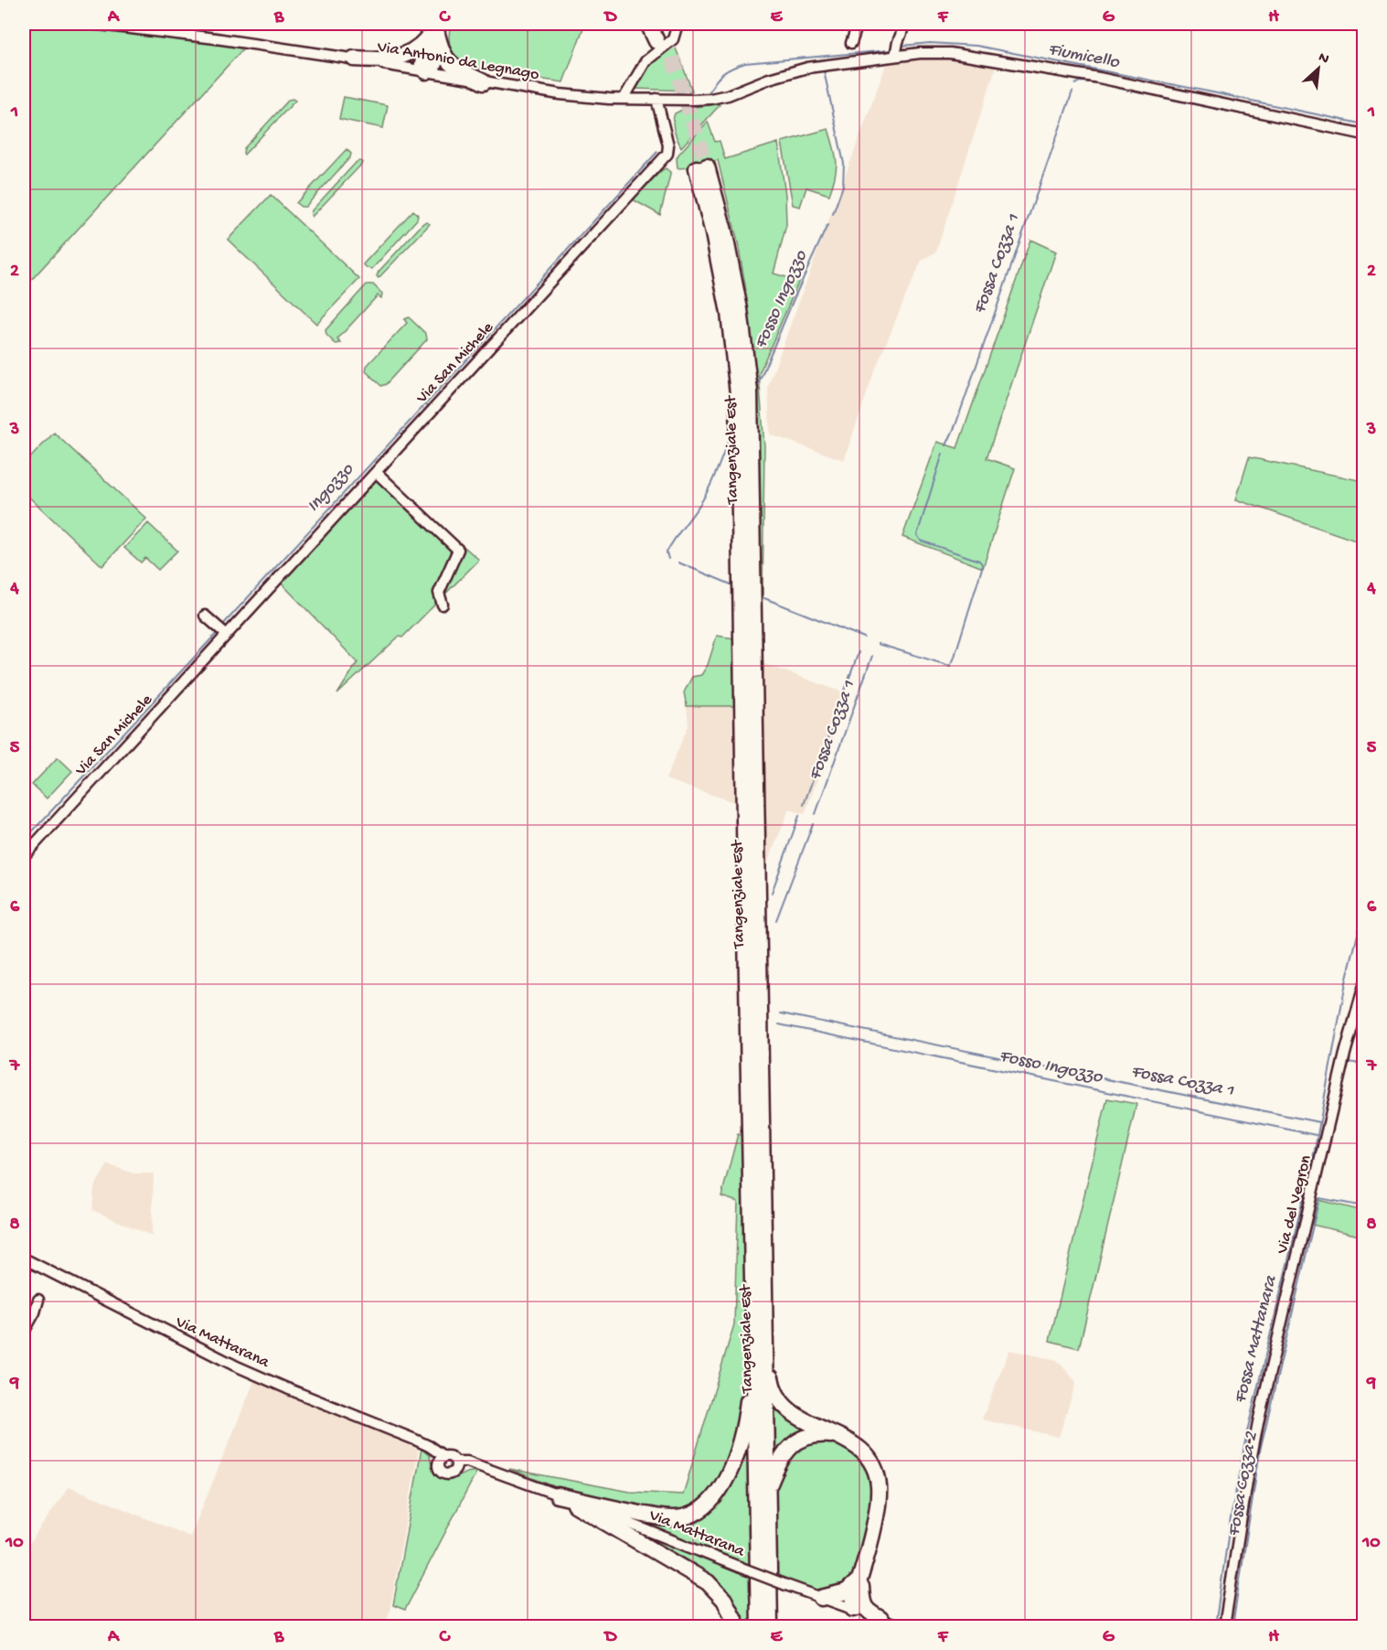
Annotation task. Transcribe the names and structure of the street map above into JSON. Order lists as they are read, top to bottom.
{
  "streets": {
    "highway": ["Tangenziale Est"],
    "street": [
      "Via Antonio da Legnago",
      "Via San Michele",
      "Via del Vegron",
      "Via Mattarana"
    ]
  },
  "crossings": [
    ["Via Antonio da Legnago", "Via San Michele"]
  ],
  "water": [
    "Fiumicello",
    "Fossa Cozza 1",
    "Fosso Ingozzo",
    "Ingozzo",
    "Fossa Mattanara",
    "Fossa Cozza 2"
  ],
  "north": "top right",
  "grid": {
    "columns": [
      "A",
      "B",
      "C",
      "D",
      "E",
      "F",
      "G",
      "H"
    ],
    "rows": [
      "1",
      "2",
      "3",
      "4",
      "5",
      "6",
      "7",
      "8",
      "9",
      "10"
    ]
  }
}
